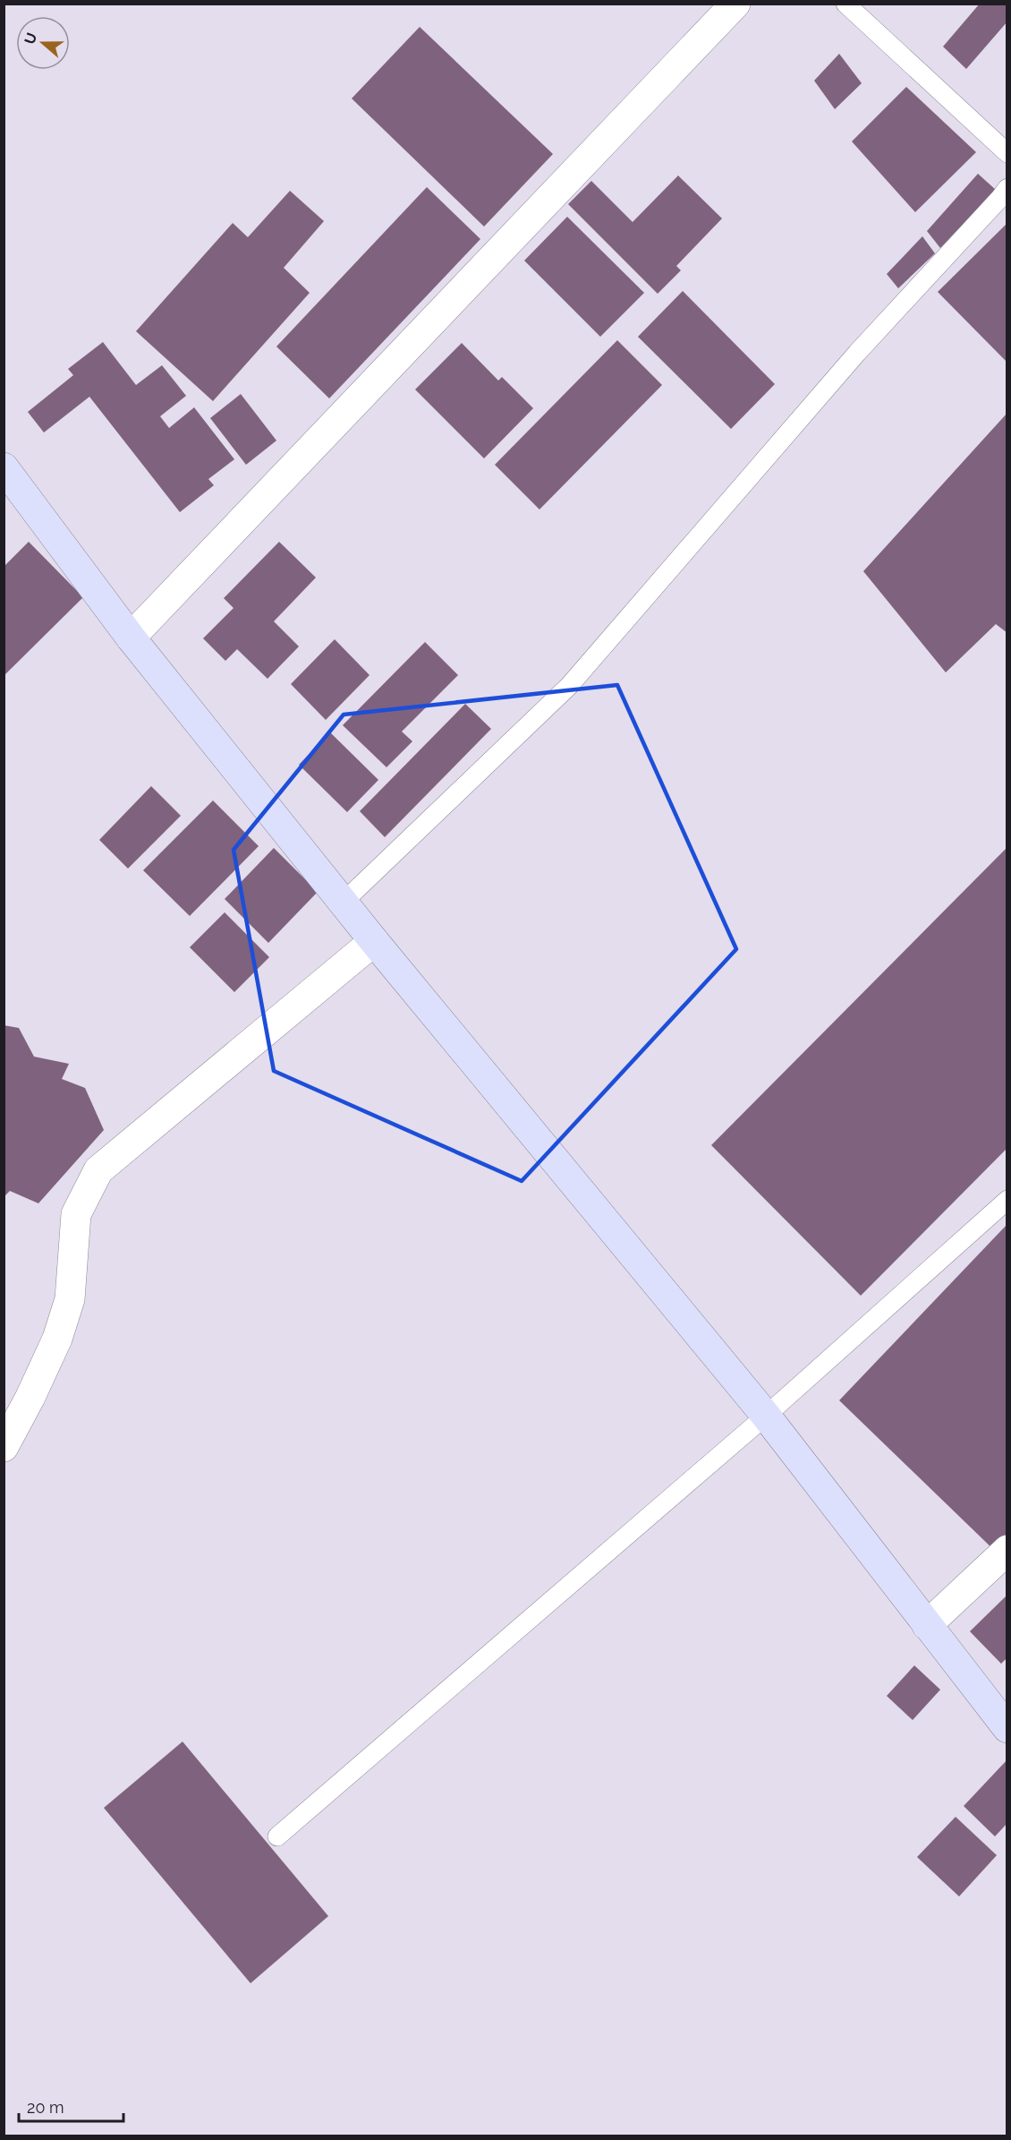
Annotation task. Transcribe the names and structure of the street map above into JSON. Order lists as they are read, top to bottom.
{
  "scale_bar": "20 m",
  "north": "left"
}
